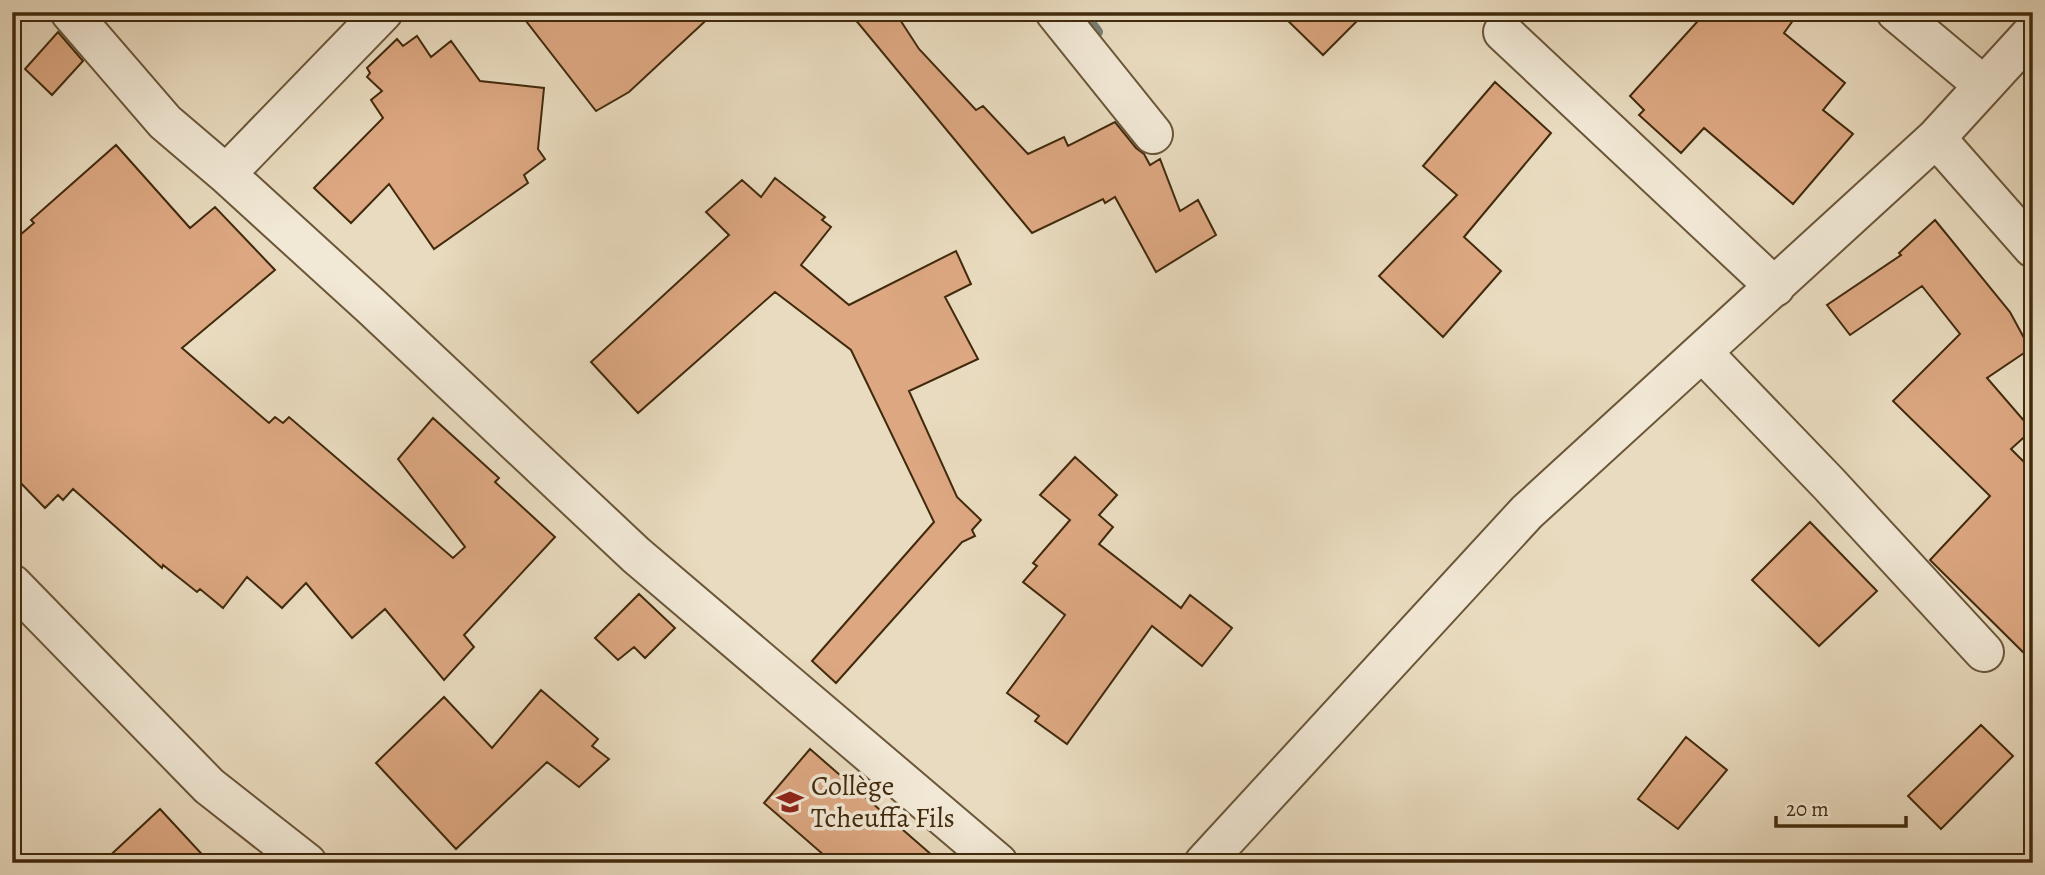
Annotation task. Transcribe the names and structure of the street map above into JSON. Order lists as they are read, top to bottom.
{
  "places": {
    "school or university": ["Collège Tcheuffa Fils"]
  },
  "scale_bar": "20 m"
}
